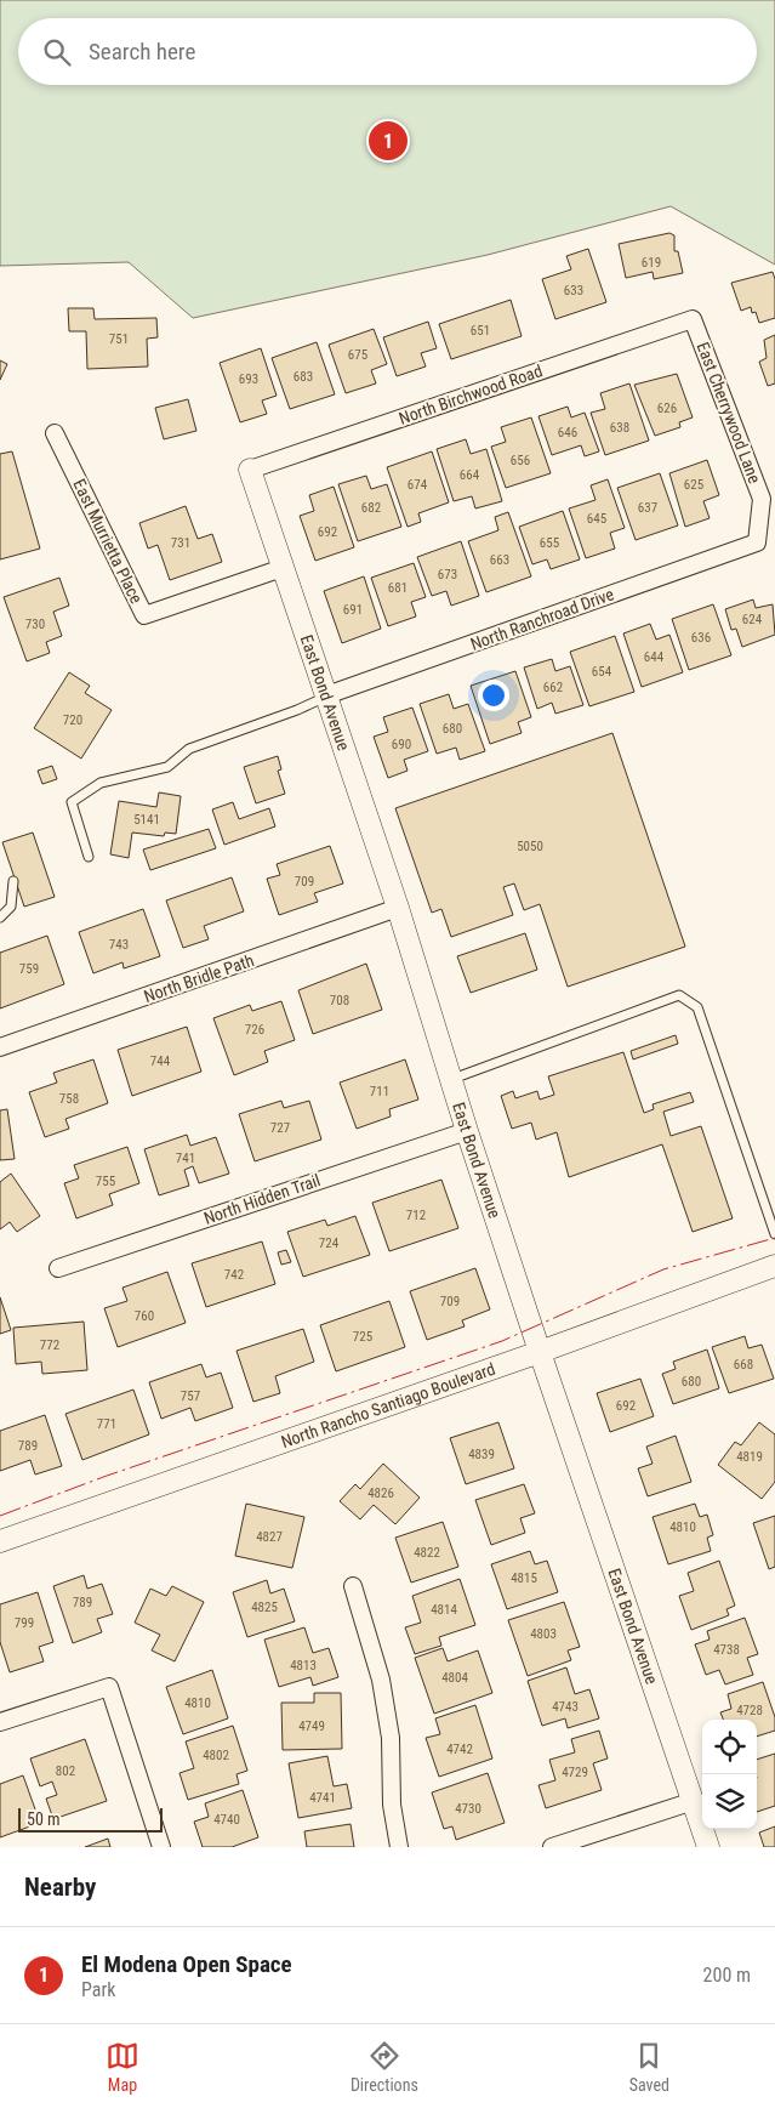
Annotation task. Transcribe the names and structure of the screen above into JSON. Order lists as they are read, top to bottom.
{
  "streets": {
    "street": [
      "North Birchwood Road",
      "East Cherrywood Lane",
      "East Murrietta Place",
      "North Ranchroad Drive",
      "East Bond Avenue",
      "North Bridle Path",
      "North Hidden Trail",
      "North Rancho Santiago Boulevard"
    ]
  },
  "crossings": [
    ["North Birchwood Road", "East Cherrywood Lane"],
    ["North Birchwood Road", "East Bond Avenue"],
    ["East Cherrywood Lane", "North Ranchroad Drive"],
    ["East Murrietta Place", "East Bond Avenue"],
    ["North Ranchroad Drive", "East Bond Avenue"],
    ["East Bond Avenue", "North Bridle Path"],
    ["East Bond Avenue", "North Hidden Trail"],
    ["East Bond Avenue", "North Rancho Santiago Boulevard"]
  ],
  "house_numbers": [
    "619",
    "633",
    "651",
    "751",
    "675",
    "683",
    "693",
    "626",
    "638",
    "646",
    "656",
    "664",
    "674",
    "625",
    "682",
    "637",
    "645",
    "692",
    "731",
    "655",
    "663",
    "673",
    "681",
    "691",
    "624",
    "730",
    "636",
    "644",
    "654",
    "662",
    "720",
    "680",
    "690",
    "5141",
    "5050",
    "709",
    "743",
    "759",
    "708",
    "726",
    "744",
    "711",
    "758",
    "727",
    "741",
    "755",
    "712",
    "724",
    "742",
    "709",
    "760",
    "725",
    "772",
    "668",
    "680",
    "757",
    "692",
    "771",
    "789",
    "4839",
    "4819",
    "4826",
    "4810",
    "4827",
    "4822",
    "4815",
    "789",
    "4825",
    "4814",
    "799",
    "4803",
    "4738",
    "4813",
    "4804",
    "4810",
    "4743",
    "4728",
    "4749",
    "4742",
    "4802",
    "802",
    "4729",
    "4741",
    "4730",
    "4740"
  ],
  "scale_bar": "50 m",
  "page": {
    "search": "Search here",
    "pins": "1",
    "scale": "50 m",
    "heading": "Nearby",
    "list": [
      {
        "mark": "1",
        "name": "El Modena Open Space",
        "note": "Park",
        "value": "200 m"
      }
    ],
    "nav": ["Map", "Directions", "Saved"]
  }
}
